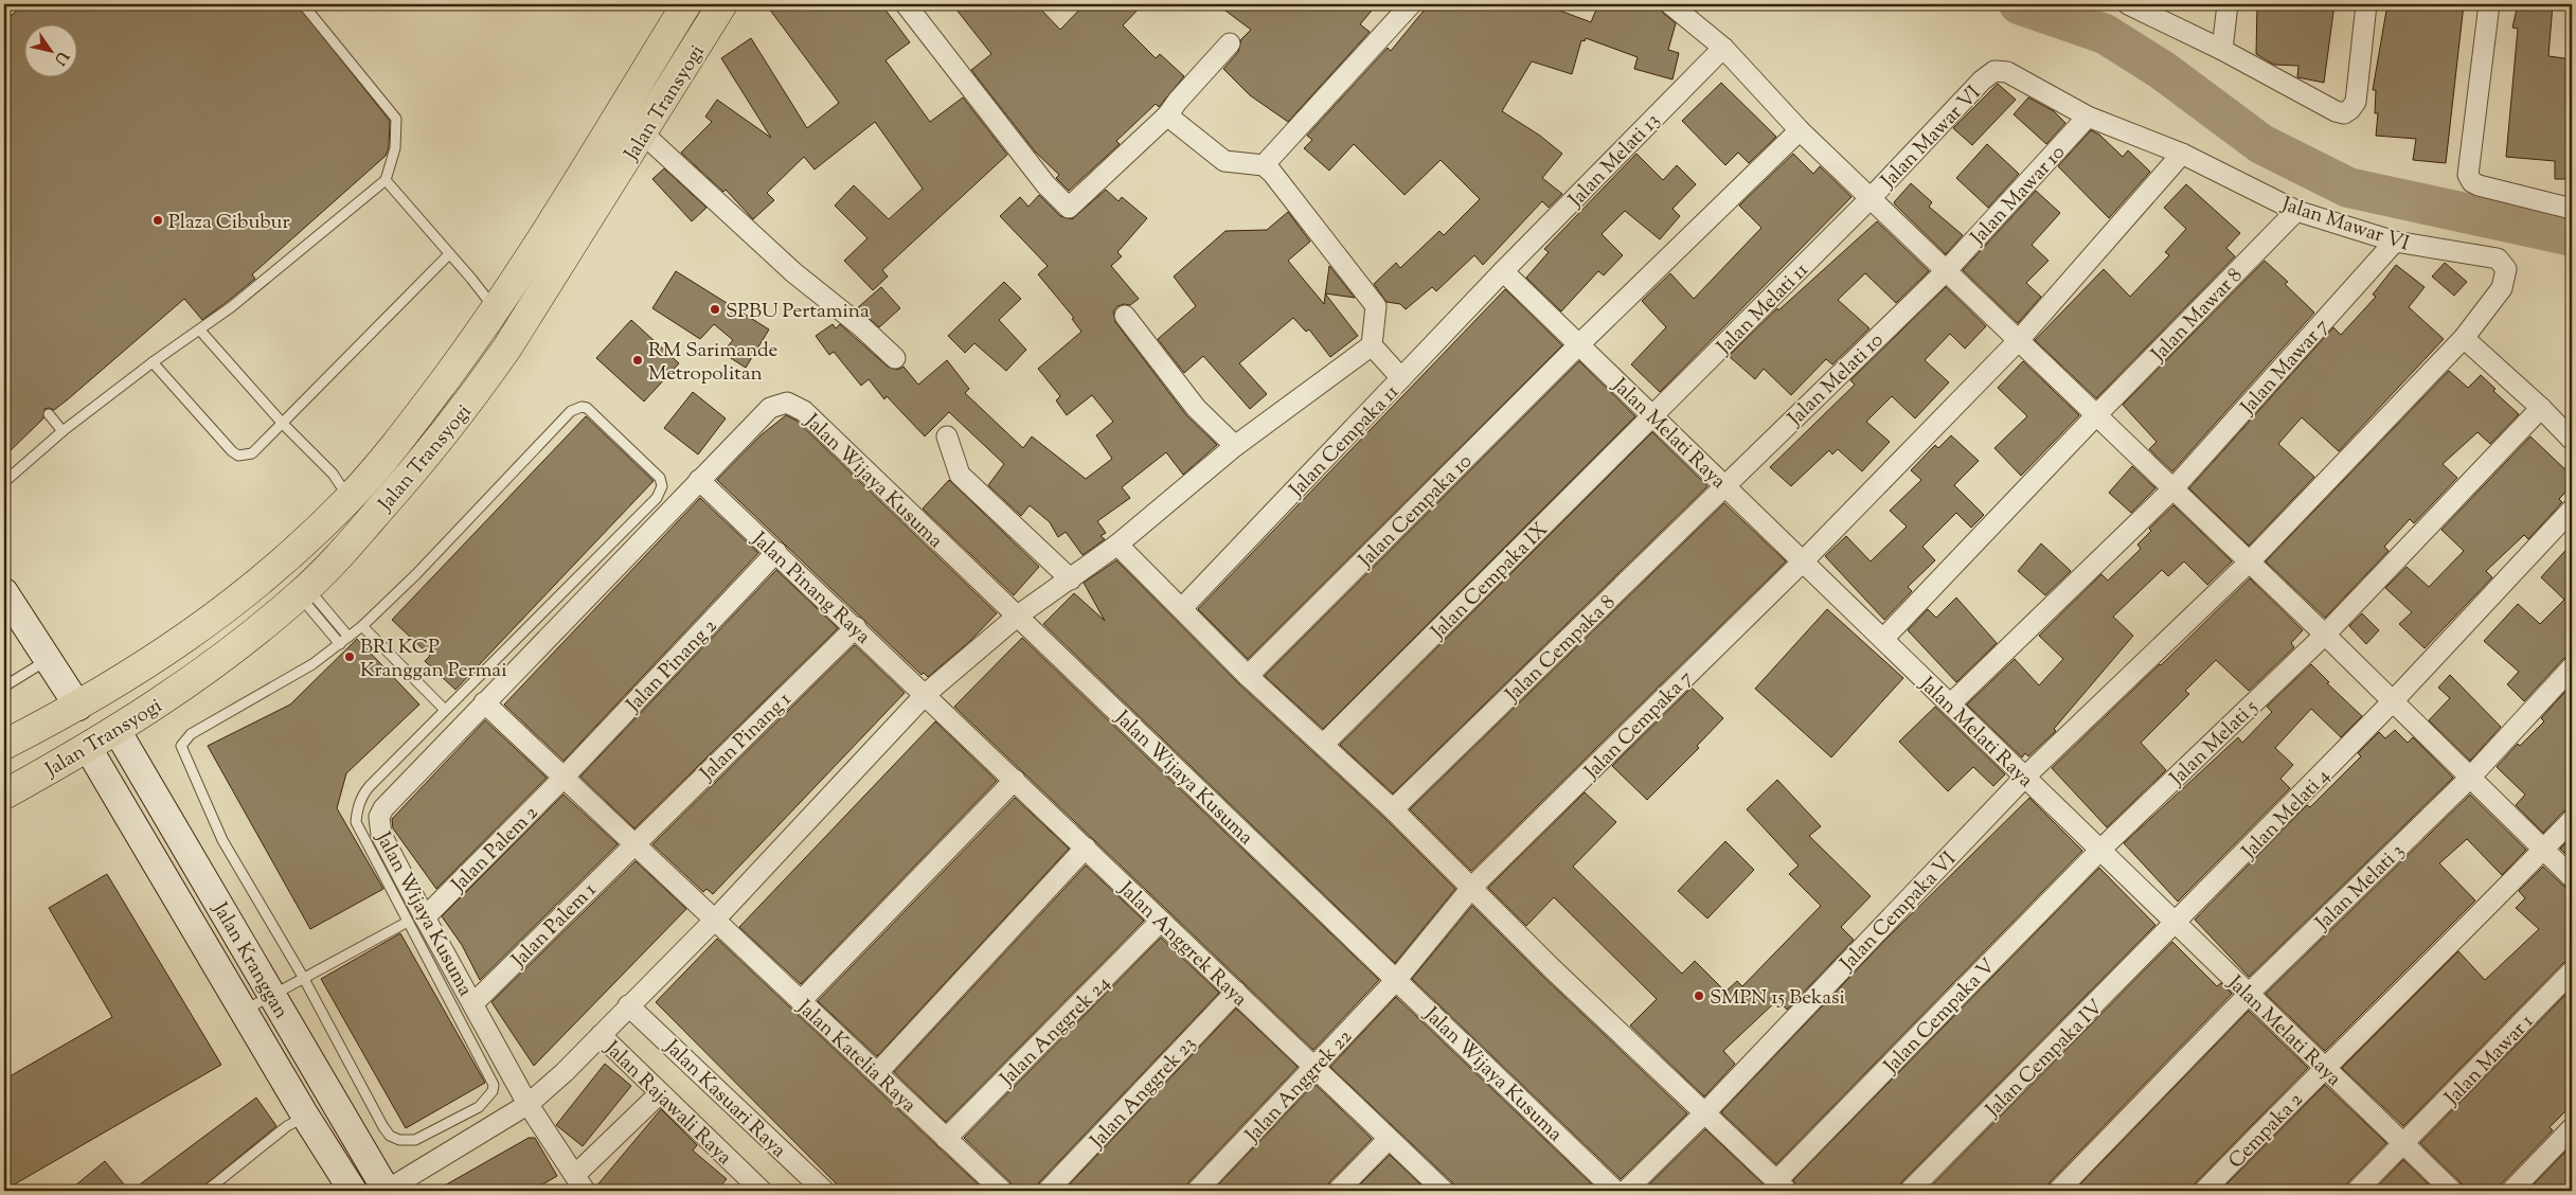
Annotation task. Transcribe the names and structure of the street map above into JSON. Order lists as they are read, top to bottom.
{
  "streets": {
    "highway": ["Jalan Transyogi"],
    "main road": ["Jalan Kranggan"],
    "street": [
      "Jalan Mawar VI",
      "Jalan Melati 13",
      "Jalan Mawar 10",
      "Jalan Melati 11",
      "Jalan Mawar 8",
      "Jalan Mawar 7",
      "Jalan Melati 10",
      "Jalan Melati Raya",
      "Jalan Cempaka 11",
      "Jalan Wijaya Kusuma",
      "Jalan Cempaka 10",
      "Jalan Cempaka IX",
      "Jalan Pinang Raya",
      "Jalan Cempaka 8",
      "Jalan Pinang 2",
      "Jalan Cempaka 7",
      "Jalan Pinang 1",
      "Jalan Melati 5",
      "Jalan Melati 4",
      "Jalan Palem 2",
      "Jalan Melati 3",
      "Jalan Cempaka VI",
      "Jalan Palem 1",
      "Jalan Anggrek Raya",
      "Jalan Cempaka V",
      "Jalan Anggrek 24",
      "Jalan Katelia Raya",
      "Jalan Cempaka IV",
      "Jalan Mawar 1",
      "Jalan Anggrek 22",
      "Jalan Anggrek 23",
      "Jalan Kasuari Raya",
      "Jalan Rajawali Raya",
      "Cempaka 2"
    ]
  },
  "crossings": [
    ["Jalan Transyogi", "Jalan Kranggan"],
    ["Jalan Mawar VI", "Jalan Mawar 10"],
    ["Jalan Mawar VI", "Jalan Melati 11"],
    ["Jalan Mawar VI", "Jalan Mawar 8"],
    ["Jalan Mawar VI", "Jalan Mawar 7"],
    ["Jalan Mawar VI", "Jalan Cempaka 7"],
    ["Jalan Mawar VI", "Jalan Cempaka VI"],
    ["Jalan Melati 13", "Jalan Melati Raya"],
    ["Jalan Melati 13", "Jalan Cempaka 11"],
    ["Jalan Mawar 10", "Jalan Melati 10"],
    ["Jalan Melati 11", "Jalan Melati Raya"],
    ["Jalan Melati 11", "Jalan Cempaka IX"],
    ["Jalan Mawar 8", "Jalan Melati Raya"],
    ["Jalan Mawar 7", "Jalan Melati Raya"],
    ["Jalan Melati 10", "Jalan Melati Raya"],
    ["Jalan Melati 10", "Jalan Cempaka 8"],
    ["Jalan Melati Raya", "Jalan Cempaka 11"],
    ["Jalan Melati Raya", "Jalan Cempaka 10"],
    ["Jalan Melati Raya", "Jalan Cempaka IX"],
    ["Jalan Melati Raya", "Jalan Cempaka 8"],
    ["Jalan Melati Raya", "Jalan Cempaka 7"],
    ["Jalan Melati Raya", "Jalan Melati 5"],
    ["Jalan Melati Raya", "Jalan Melati 4"],
    ["Jalan Melati Raya", "Jalan Melati 3"],
    ["Jalan Melati Raya", "Jalan Cempaka VI"],
    ["Jalan Melati Raya", "Jalan Cempaka V"],
    ["Jalan Melati Raya", "Jalan Cempaka IV"],
    ["Jalan Melati Raya", "Jalan Mawar 1"],
    ["Jalan Melati Raya", "Cempaka 2"],
    ["Jalan Wijaya Kusuma", "Jalan Pinang Raya"],
    ["Jalan Wijaya Kusuma", "Jalan Cempaka 7"],
    ["Jalan Wijaya Kusuma", "Jalan Palem 2"],
    ["Jalan Wijaya Kusuma", "Jalan Palem 1"],
    ["Jalan Wijaya Kusuma", "Jalan Katelia Raya"],
    ["Jalan Wijaya Kusuma", "Jalan Anggrek 22"],
    ["Jalan Pinang Raya", "Jalan Pinang 2"],
    ["Jalan Pinang Raya", "Jalan Pinang 1"],
    ["Jalan Pinang Raya", "Jalan Anggrek Raya"],
    ["Jalan Pinang 2", "Jalan Palem 2"],
    ["Jalan Pinang 2", "Jalan Katelia Raya"],
    ["Jalan Cempaka 7", "Jalan Anggrek 22"],
    ["Jalan Pinang 1", "Jalan Palem 1"],
    ["Jalan Pinang 1", "Jalan Katelia Raya"],
    ["Jalan Melati 5", "Jalan Cempaka V"],
    ["Jalan Melati 4", "Jalan Cempaka IV"],
    ["Jalan Palem 2", "Jalan Katelia Raya"],
    ["Jalan Palem 1", "Jalan Katelia Raya"],
    ["Jalan Anggrek Raya", "Jalan Anggrek 24"],
    ["Jalan Anggrek Raya", "Jalan Anggrek 22"],
    ["Jalan Anggrek Raya", "Jalan Anggrek 23"],
    ["Jalan Anggrek 24", "Jalan Katelia Raya"]
  ],
  "places": [
    "Plaza Cibubur",
    "SPBU Pertamina",
    "RM Sarimande Metropolitan",
    "BRI KCP Kranggan Permai",
    "SMPN 15 Bekasi"
  ],
  "north": "bottom right"
}
